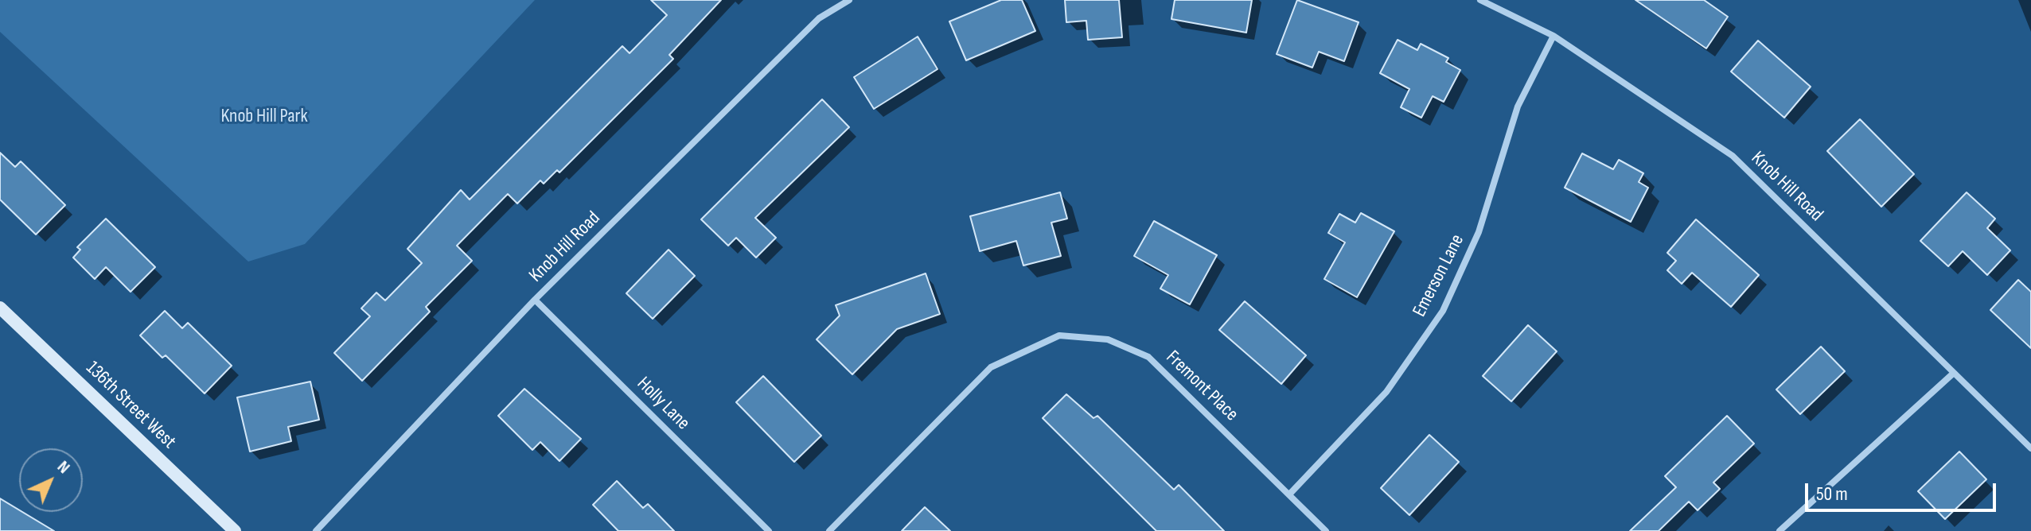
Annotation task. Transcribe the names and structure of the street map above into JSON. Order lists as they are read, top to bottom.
{
  "streets": {
    "street": [
      "Knob Hill Road",
      "Emerson Lane",
      "Fremont Place",
      "Holly Lane",
      "136th Street West"
    ]
  },
  "crossings": [
    ["Knob Hill Road", "Emerson Lane"],
    ["Knob Hill Road", "Holly Lane"],
    ["Emerson Lane", "Fremont Place"]
  ],
  "parks": ["Knob Hill Park"],
  "scale_bar": "50 m",
  "north": "top right"
}
